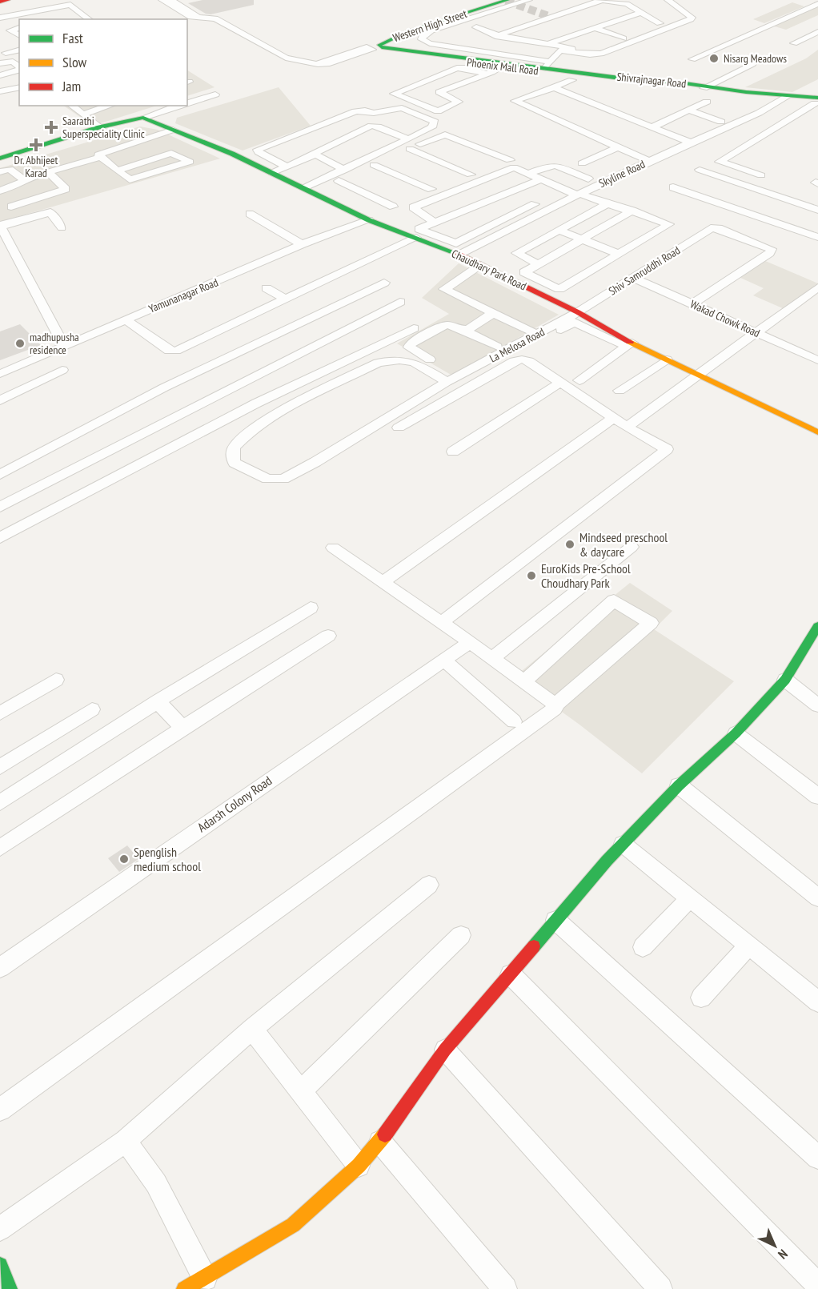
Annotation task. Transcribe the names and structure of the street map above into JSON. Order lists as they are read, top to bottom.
{
  "streets": {
    "street": [
      "Western High Street",
      "Phoenix Mall Road",
      "Shivrajnagar Road",
      "Skyline Road",
      "Chaudhary Park Road",
      "Shiv Samruddhi Road",
      "Yamunanagar Road",
      "Wakad Chowk Road",
      "La Melosa Road",
      "Adarsh Colony Road"
    ]
  },
  "crossings": [
    ["Western High Street", "Phoenix Mall Road"],
    ["Phoenix Mall Road", "Shivrajnagar Road"],
    ["Skyline Road", "Chaudhary Park Road"],
    ["Chaudhary Park Road", "Shiv Samruddhi Road"],
    ["Chaudhary Park Road", "Yamunanagar Road"],
    ["Chaudhary Park Road", "La Melosa Road"],
    ["Shiv Samruddhi Road", "Wakad Chowk Road"],
    ["Shiv Samruddhi Road", "La Melosa Road"]
  ],
  "places": {
    "other": [
      "Nisarg Meadows",
      "madhupusha residence",
      "Mindseed preschool & daycare",
      "EuroKids Pre-School Choudhary Park",
      "Spenglish medium school"
    ],
    "health": ["Saarathi Superspeciality Clinic", "Dr. Abhijeet Karad"]
  },
  "legend": ["Fast", "Slow", "Jam"],
  "north": "bottom right"
}
